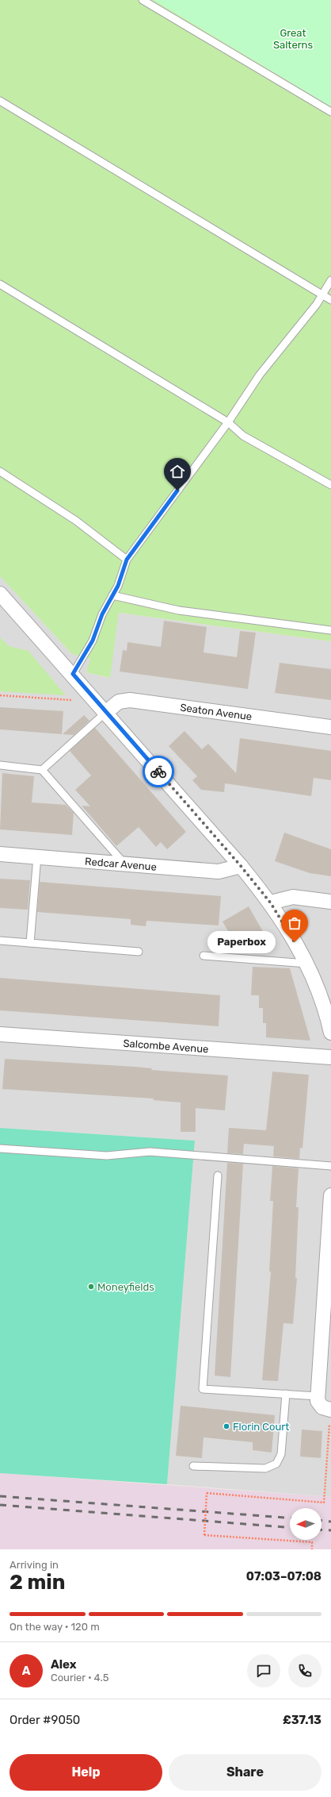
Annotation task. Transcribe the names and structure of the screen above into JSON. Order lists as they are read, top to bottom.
{
  "streets": {
    "street": ["Seaton Avenue", "Redcar Avenue", "Salcombe Avenue"]
  },
  "parks": ["Great Salterns"],
  "places": ["Paperbox", "Moneyfields", "Florin Court"],
  "north": "left",
  "page": {
    "bubble": "Paperbox",
    "heading": ["2 min", "Arriving in", "07:03–07:08"],
    "panel": [
      "Alex",
      "Courier · 4.5",
      "Order #9050",
      "£37.13"
    ],
    "bar": "On the way · 120 m",
    "round": "A",
    "buttons": ["Help", "Share"]
  }
}
